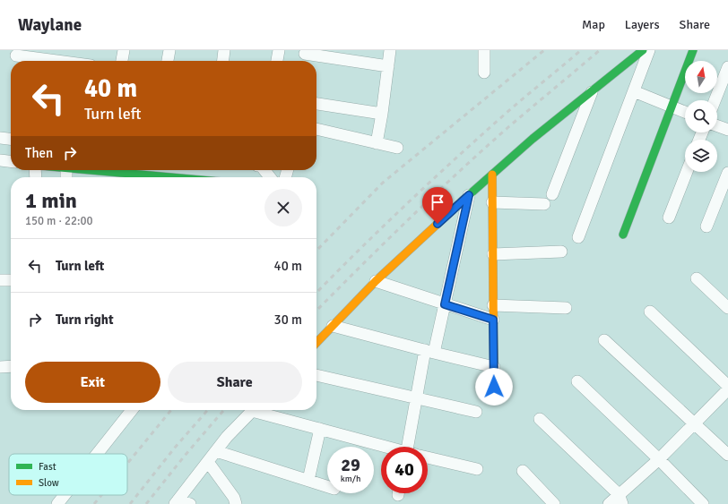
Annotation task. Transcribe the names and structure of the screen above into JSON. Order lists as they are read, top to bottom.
{
  "legend": ["Fast", "Slow"],
  "north": "top",
  "page": {
    "header": "Waylane",
    "nav": ["Map", "Layers", "Share"],
    "turn": ["40 m", "Turn left"],
    "then": "Then",
    "heading": ["1 min", "150 m · 22:00"],
    "list": [
      {
        "name": "Turn left",
        "value": "40 m"
      },
      {
        "name": "Turn right",
        "value": "30 m"
      }
    ],
    "buttons": ["Exit", "Share"],
    "speed": "29 km/h",
    "limit": "40"
  }
}
